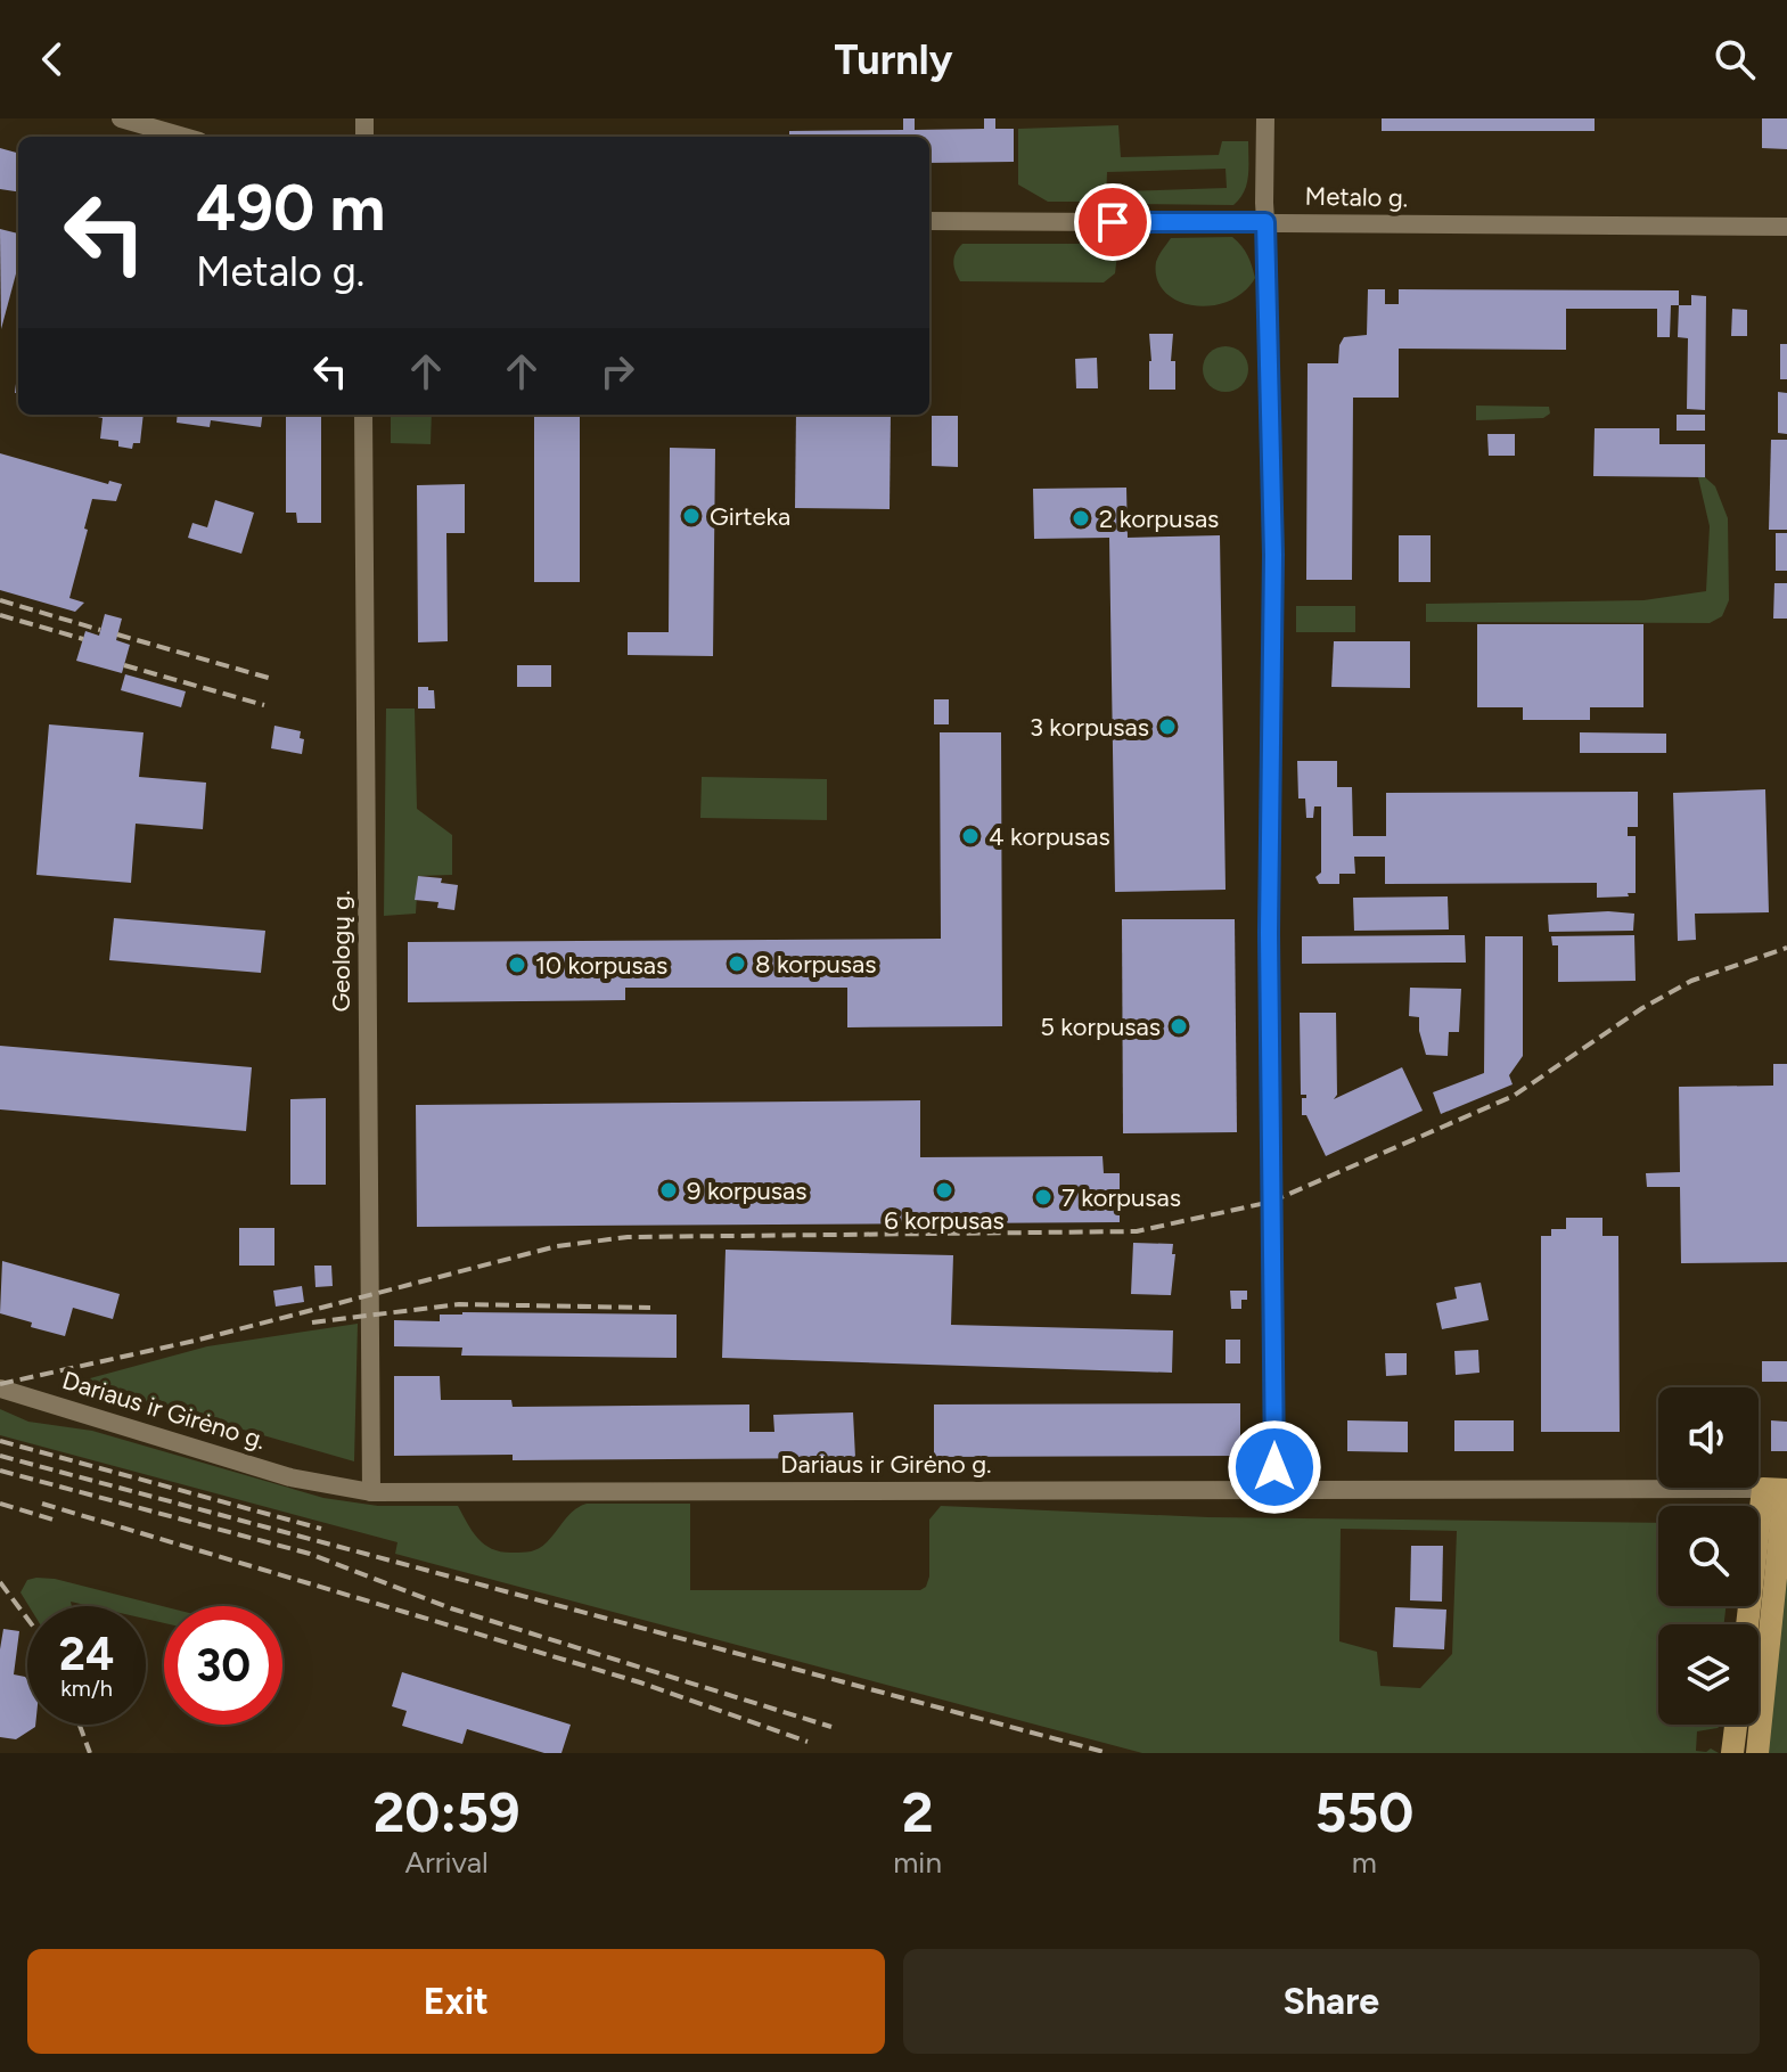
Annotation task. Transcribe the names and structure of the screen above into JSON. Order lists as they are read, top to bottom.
{
  "streets": {
    "street": ["Metalo g.", "Geologų g.", "Dariaus ir Girėno g."]
  },
  "crossings": [
    ["Geologų g.", "Dariaus ir Girėno g."]
  ],
  "places": [
    "Girteka",
    "2 korpusas",
    "3 korpusas",
    "4 korpusas",
    "8 korpusas",
    "10 korpusas",
    "5 korpusas",
    "9 korpusas",
    "6 korpusas",
    "7 korpusas"
  ],
  "page": {
    "header": "Turnly",
    "turn": ["490 m", "Metalo g."],
    "speed": "24 km/h",
    "limit": "30",
    "eta": [
      "20:59",
      "Arrival",
      "2",
      "min",
      "550",
      "m"
    ],
    "buttons": ["Exit", "Share"]
  }
}
